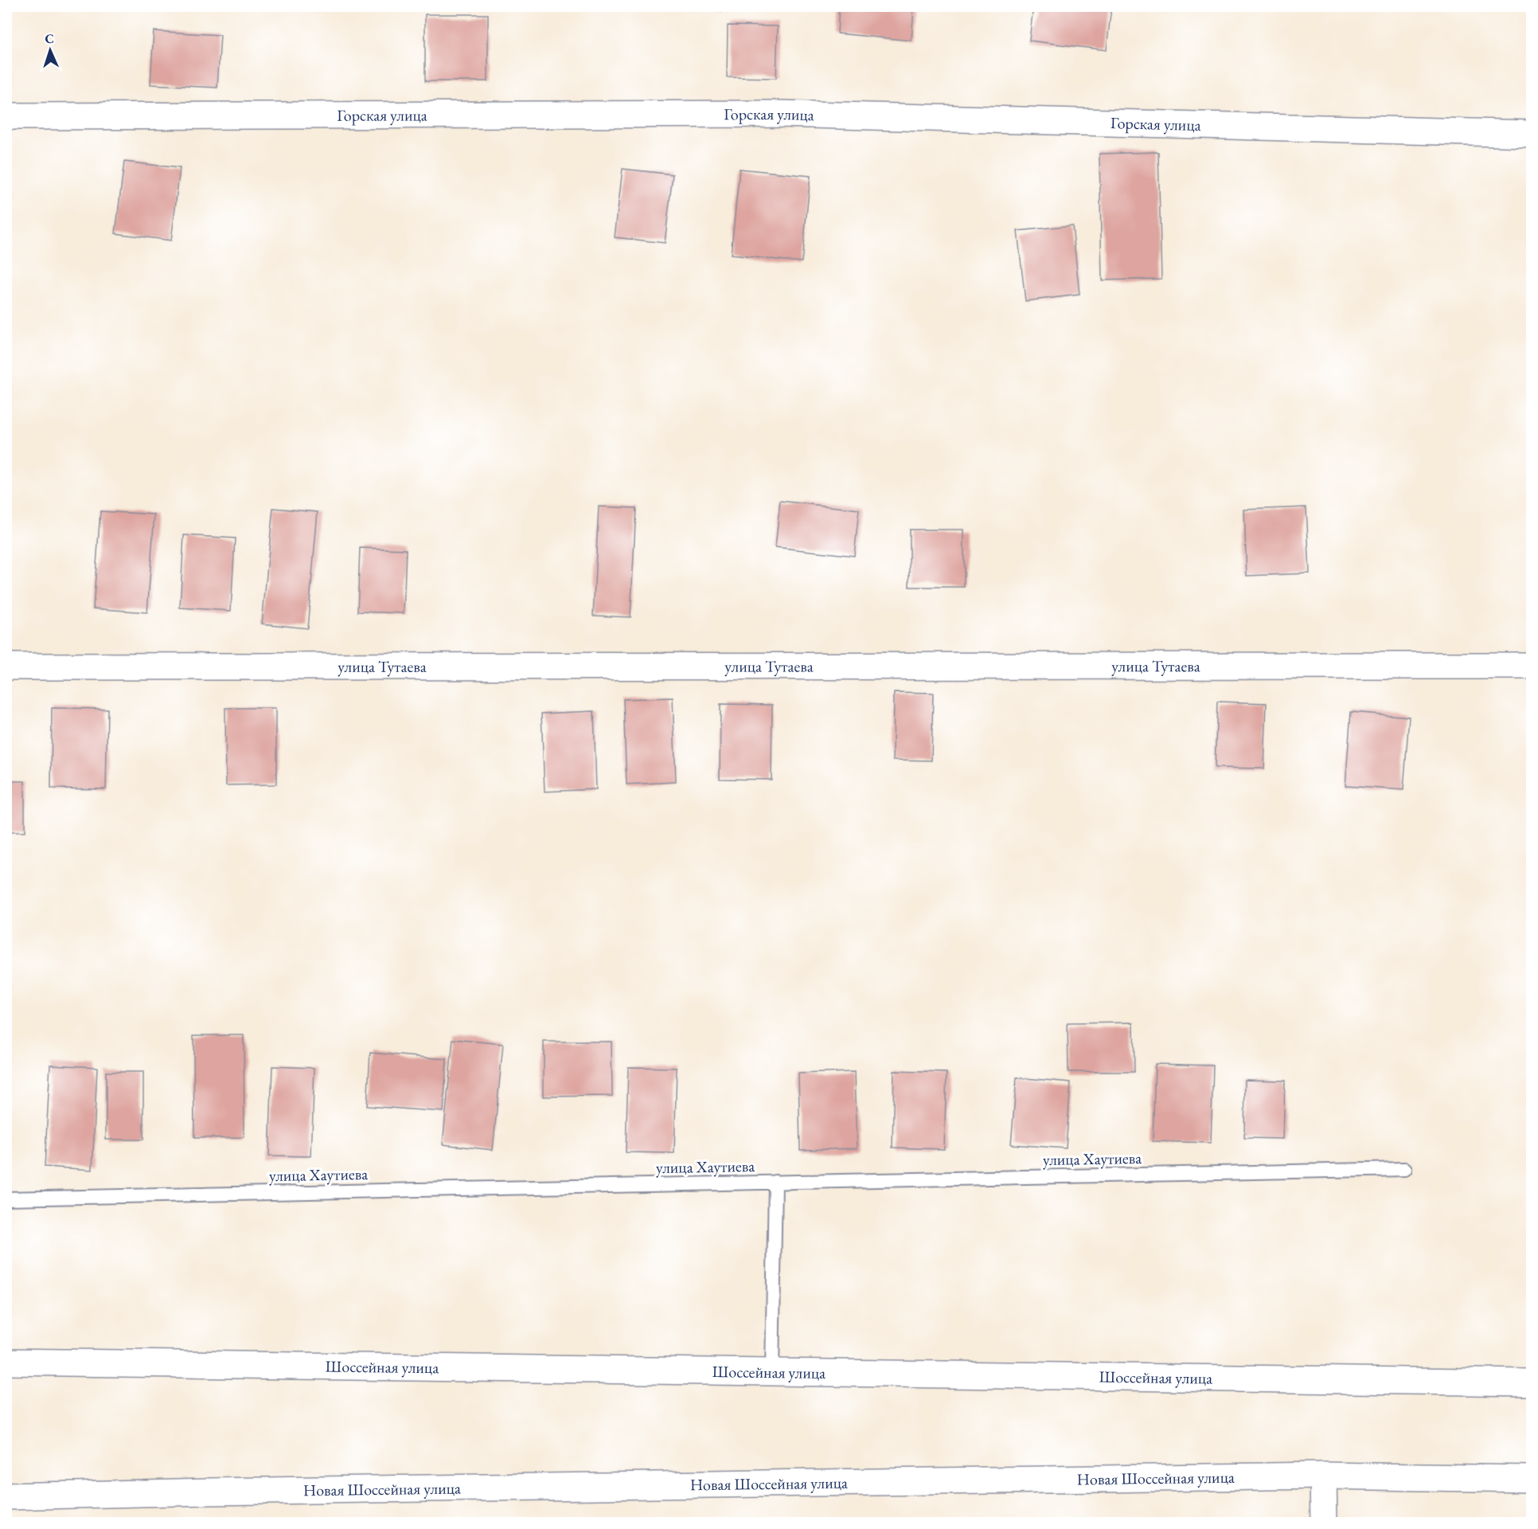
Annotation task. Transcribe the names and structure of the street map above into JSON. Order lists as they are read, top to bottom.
{
  "streets": {
    "street": [
      "Горская улица",
      "улица Тутаева",
      "Шоссейная улица",
      "Новая Шоссейная улица"
    ],
    "lane": ["улица Хаутиева"]
  },
  "north": "top"
}
